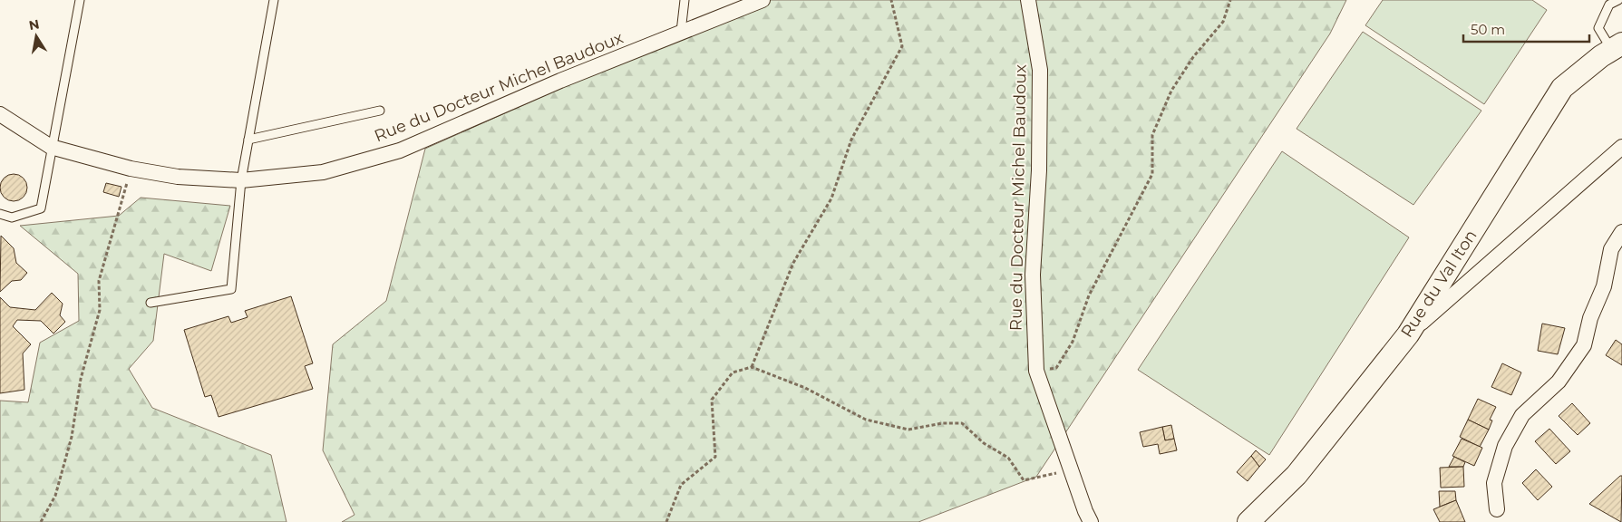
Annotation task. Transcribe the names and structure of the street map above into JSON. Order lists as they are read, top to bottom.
{
  "streets": {
    "street": ["Rue du Docteur Michel Baudoux", "Rue du Val Iton"]
  },
  "scale_bar": "50 m",
  "north": "top"
}
